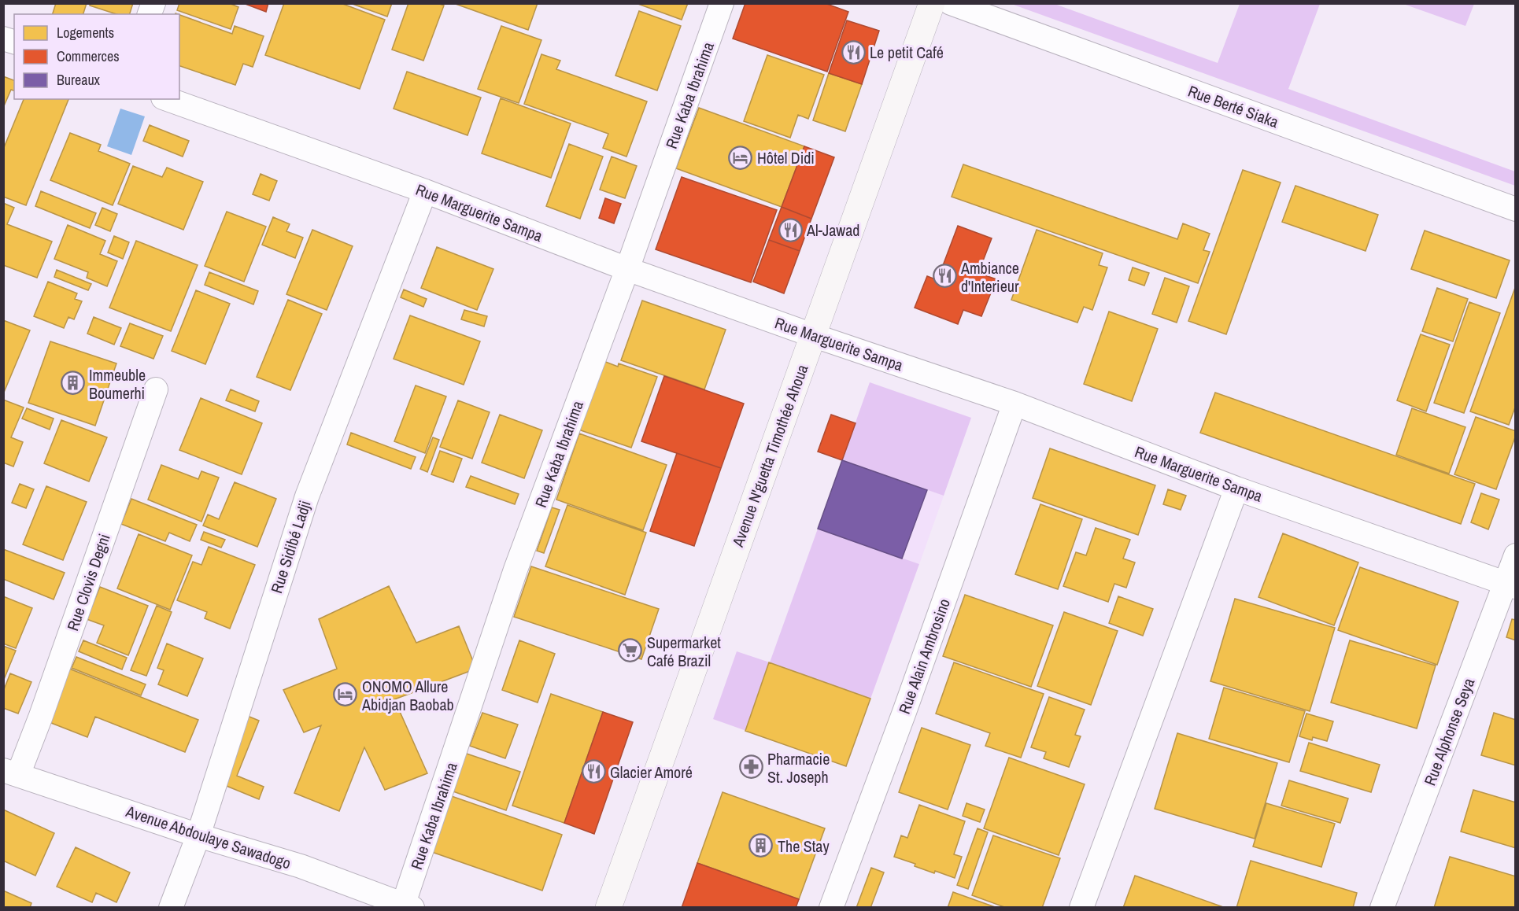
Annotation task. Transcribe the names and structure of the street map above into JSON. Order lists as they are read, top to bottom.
{
  "streets": {
    "street": [
      "Rue Kaba Ibrahima",
      "Rue Berté Siaka",
      "Rue Marguerite Sampa",
      "Avenue N'guetta Timothée Ahoua",
      "Rue Sidibé Ladji",
      "Rue Clovis Degni",
      "Rue Alain Ambrosino",
      "Rue Alphonse Seya",
      "Avenue Abdoulaye Sawadogo"
    ]
  },
  "crossings": [
    ["Rue Kaba Ibrahima", "Rue Marguerite Sampa"],
    ["Rue Kaba Ibrahima", "Avenue Abdoulaye Sawadogo"],
    ["Rue Marguerite Sampa", "Avenue N'guetta Timothée Ahoua"],
    ["Rue Marguerite Sampa", "Rue Sidibé Ladji"],
    ["Rue Marguerite Sampa", "Rue Alain Ambrosino"],
    ["Rue Marguerite Sampa", "Rue Alphonse Seya"],
    ["Rue Sidibé Ladji", "Avenue Abdoulaye Sawadogo"],
    ["Rue Clovis Degni", "Avenue Abdoulaye Sawadogo"]
  ],
  "places": {
    "restaurant": [
      "Le petit Café",
      "Al-Jawad",
      "Ambiance d'Interieur",
      "Glacier Amoré"
    ],
    "hotel": ["Hôtel Didi", "ONOMO Allure Abidjan Baobab"],
    "building": ["Immeuble Boumerhi", "The Stay"],
    "supermarket": ["Supermarket Café Brazil"],
    "pharmacy": ["Pharmacie St. Joseph"]
  },
  "legend": ["Logements", "Commerces", "Bureaux"]
}
